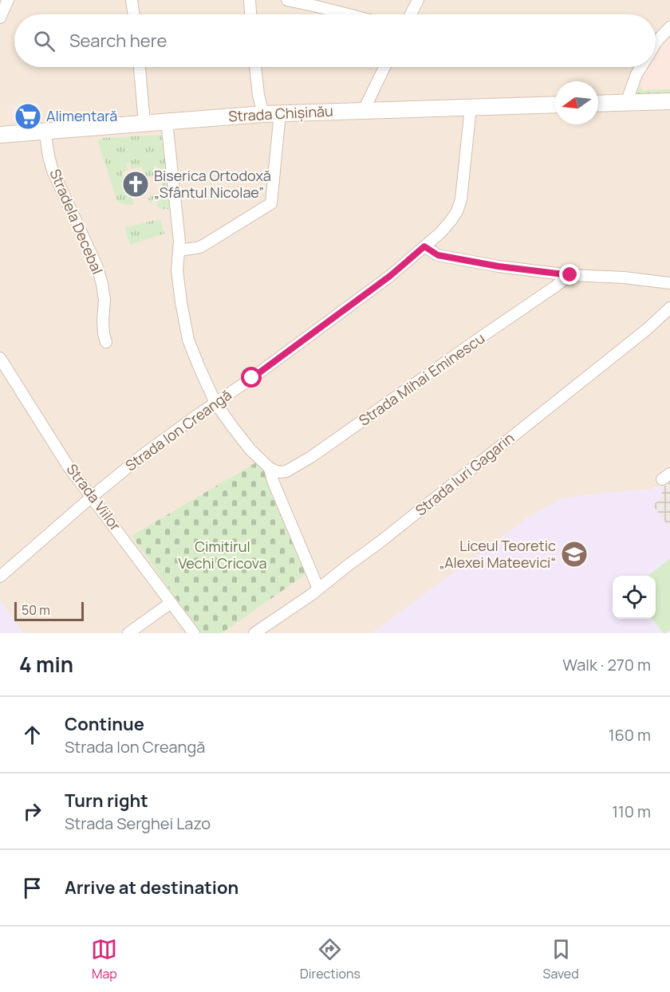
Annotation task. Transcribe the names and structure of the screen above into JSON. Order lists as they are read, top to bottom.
{
  "streets": {
    "street": [
      "Strada Chișinău",
      "Stradela Decebal",
      "Strada Mihai Eminescu",
      "Strada Ion Creangă",
      "Strada Iuri Gagarin",
      "Strada Viilor"
    ]
  },
  "crossings": [
    ["Strada Chișinău", "Stradela Decebal"],
    ["Strada Chișinău", "Strada Ion Creangă"],
    ["Strada Ion Creangă", "Strada Viilor"]
  ],
  "parks": ["Cimitirul Vechi Cricova"],
  "places": {
    "supermarket": ["Alimentară"],
    "church": ["Biserica Ortodoxă „Sfântul Nicolae”"],
    "school or university": ["Liceul Teoretic „Alexei Mateevici“"]
  },
  "scale_bar": "50 m",
  "north": "left",
  "page": {
    "search": "Search here",
    "scale": "50 m",
    "heading": ["4 min", "Walk · 270 m"],
    "list": [
      ["Continue", "Strada Ion Creangă", "160 m"],
      ["Turn right", "Strada Serghei Lazo", "110 m"],
      "Arrive at destination"
    ],
    "nav": ["Map", "Directions", "Saved"]
  }
}
